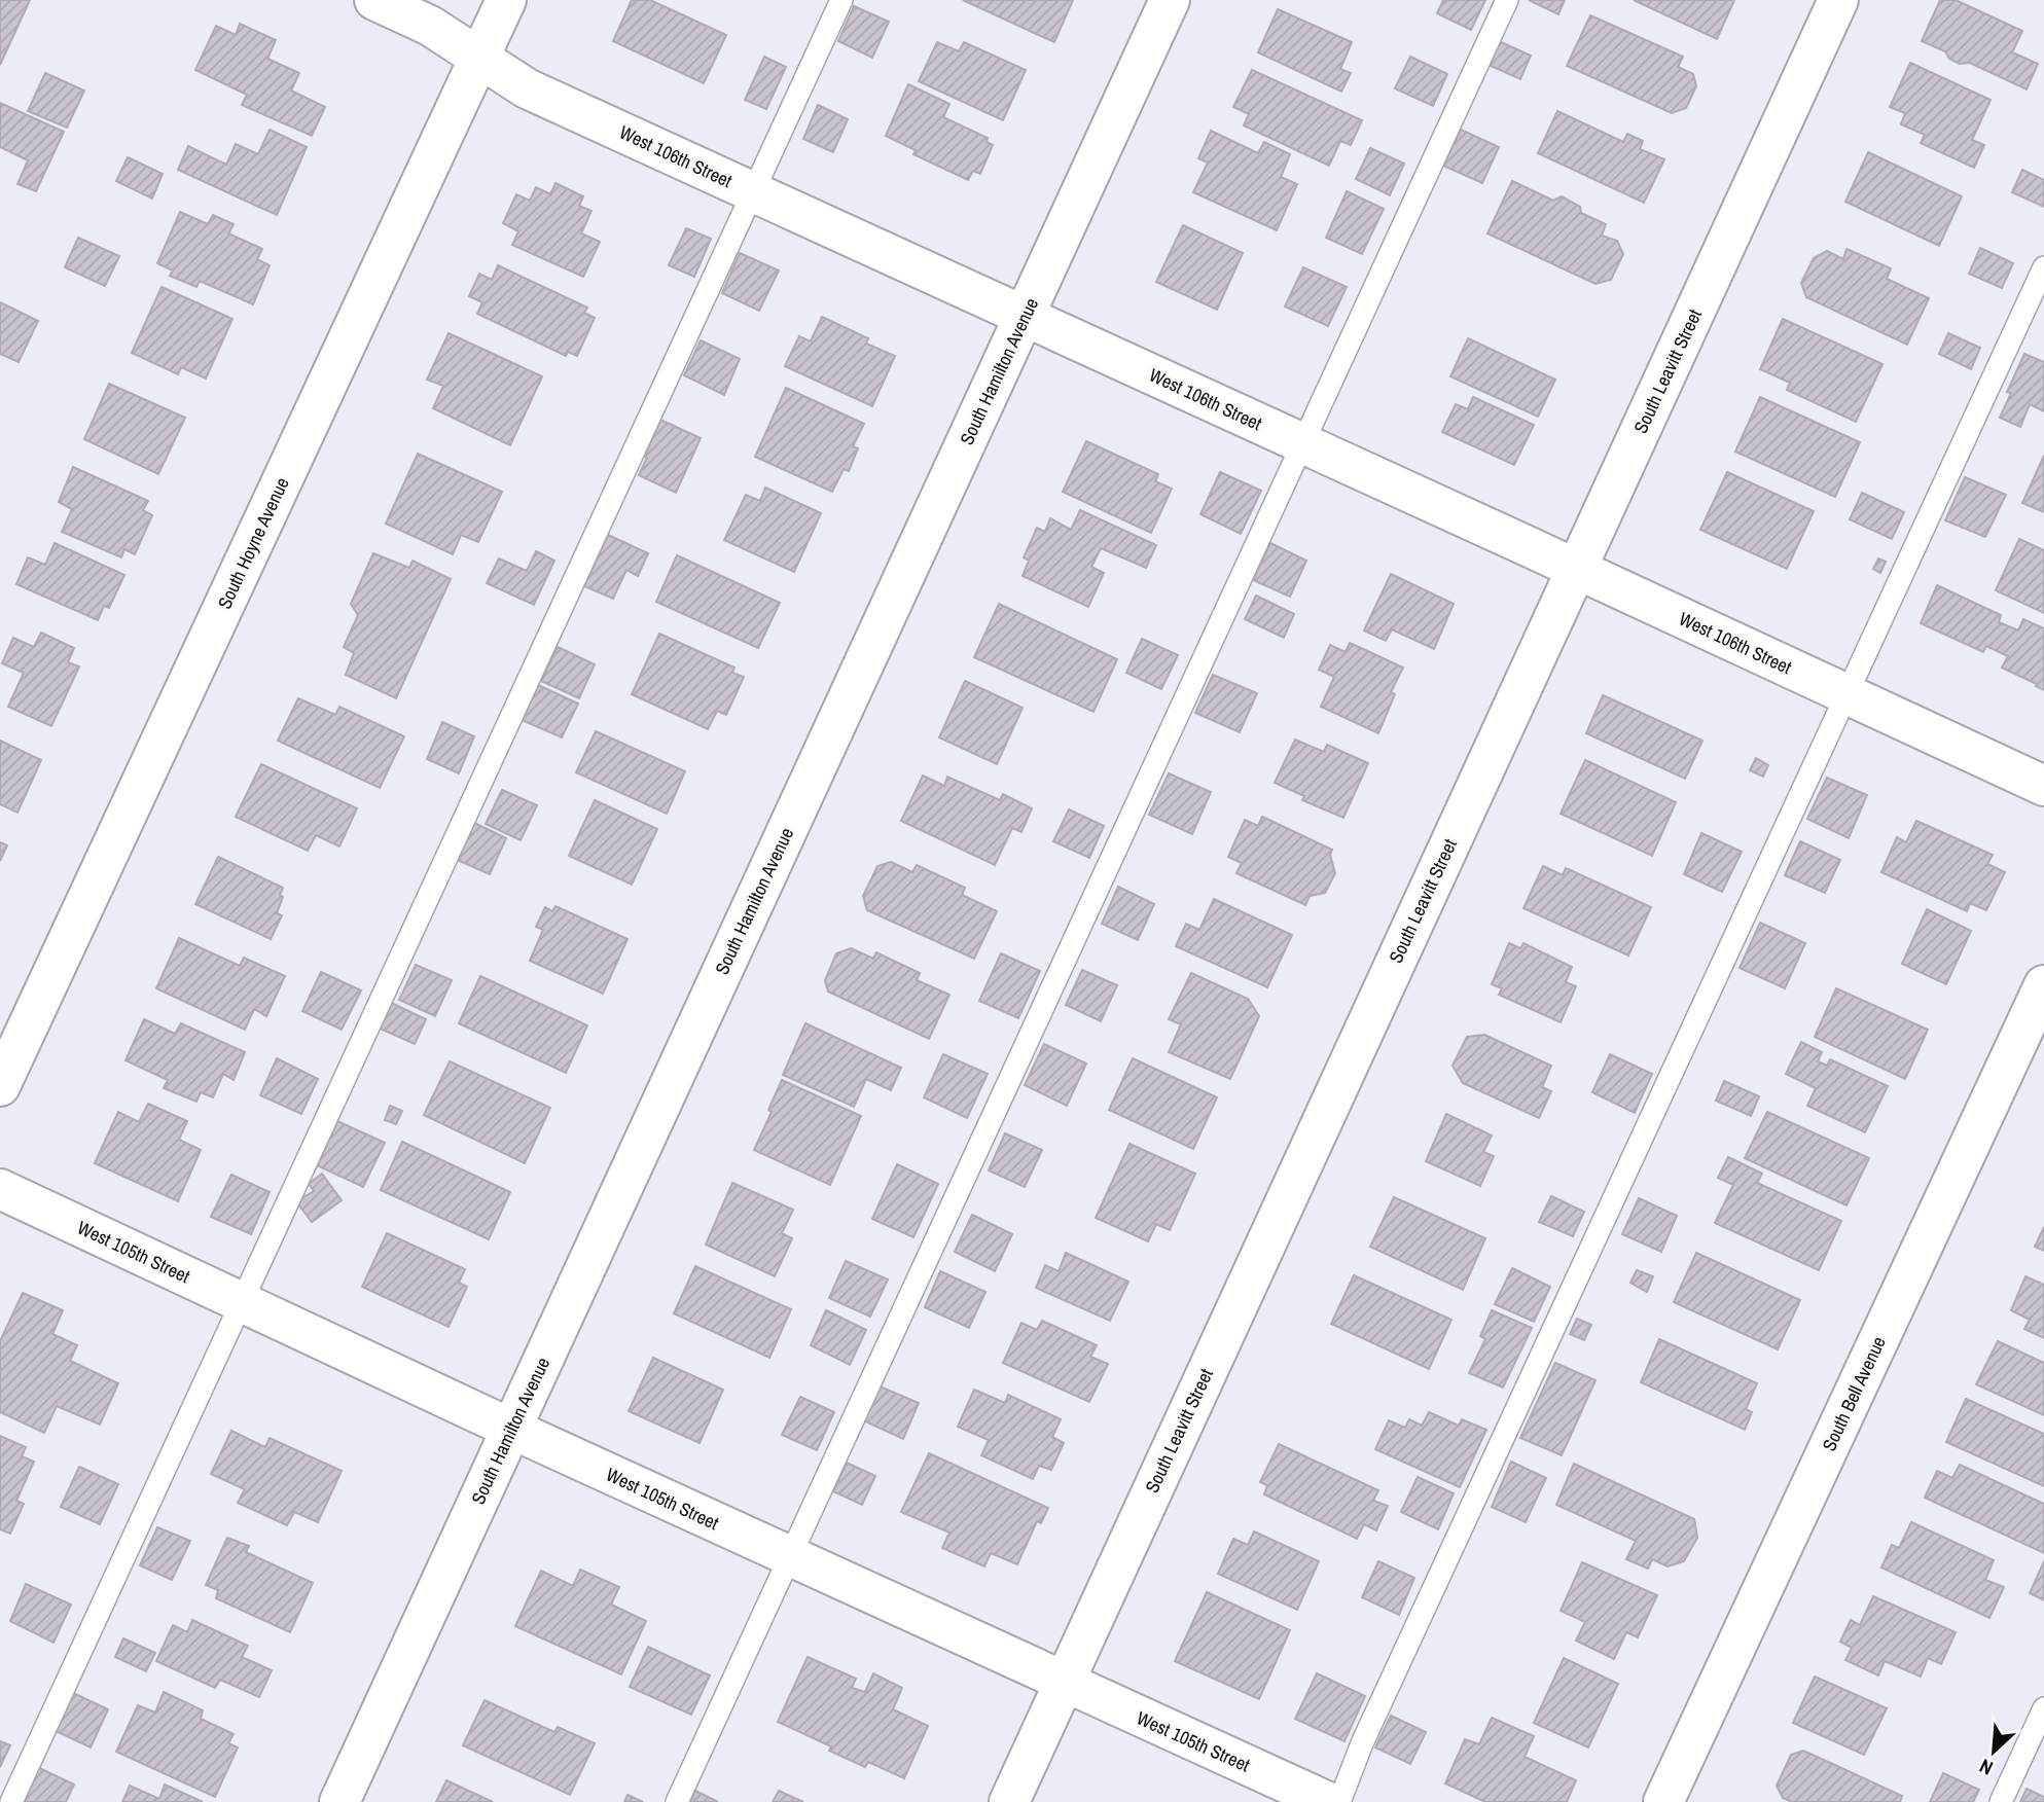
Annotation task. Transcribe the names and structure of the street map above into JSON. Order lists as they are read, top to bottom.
{
  "streets": {
    "street": [
      "West 106th Street",
      "South Hamilton Avenue",
      "South Leavitt Street",
      "South Hoyne Avenue",
      "West 105th Street",
      "South Bell Avenue"
    ]
  },
  "crossings": [
    ["West 106th Street", "South Hamilton Avenue"],
    ["West 106th Street", "South Leavitt Street"],
    ["West 106th Street", "South Hoyne Avenue"],
    ["South Hamilton Avenue", "West 105th Street"],
    ["South Leavitt Street", "West 105th Street"]
  ],
  "north": "bottom left"
}
